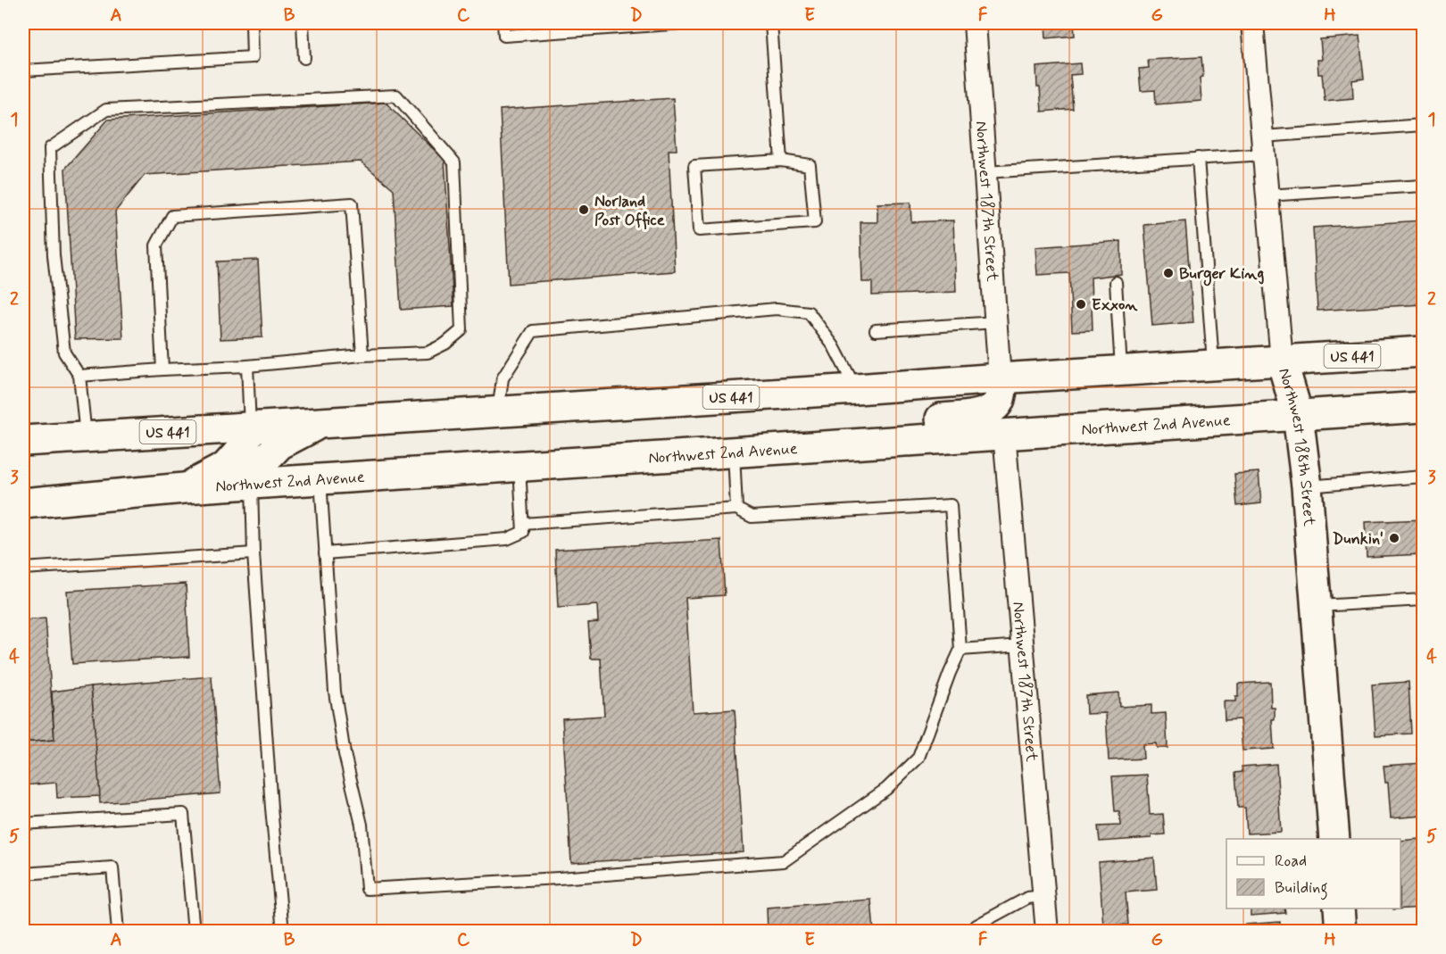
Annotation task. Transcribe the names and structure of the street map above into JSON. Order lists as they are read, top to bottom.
{
  "streets": {
    "main road": ["US 441", "Northwest 2nd Avenue", "Northwest 188th Street"],
    "street": ["Northwest 187th Street"]
  },
  "crossings": [
    ["Northwest 187th Street", "US 441"],
    ["Northwest 187th Street", "Northwest 2nd Avenue"],
    ["US 441", "Northwest 188th Street"],
    ["Northwest 2nd Avenue", "Northwest 188th Street"]
  ],
  "places": [
    "Norland Post Office",
    "Burger King",
    "Exxon",
    "Dunkin'"
  ],
  "legend": ["Road", "Building"],
  "grid": {
    "columns": [
      "A",
      "B",
      "C",
      "D",
      "E",
      "F",
      "G",
      "H"
    ],
    "rows": [
      "1",
      "2",
      "3",
      "4",
      "5"
    ]
  }
}
